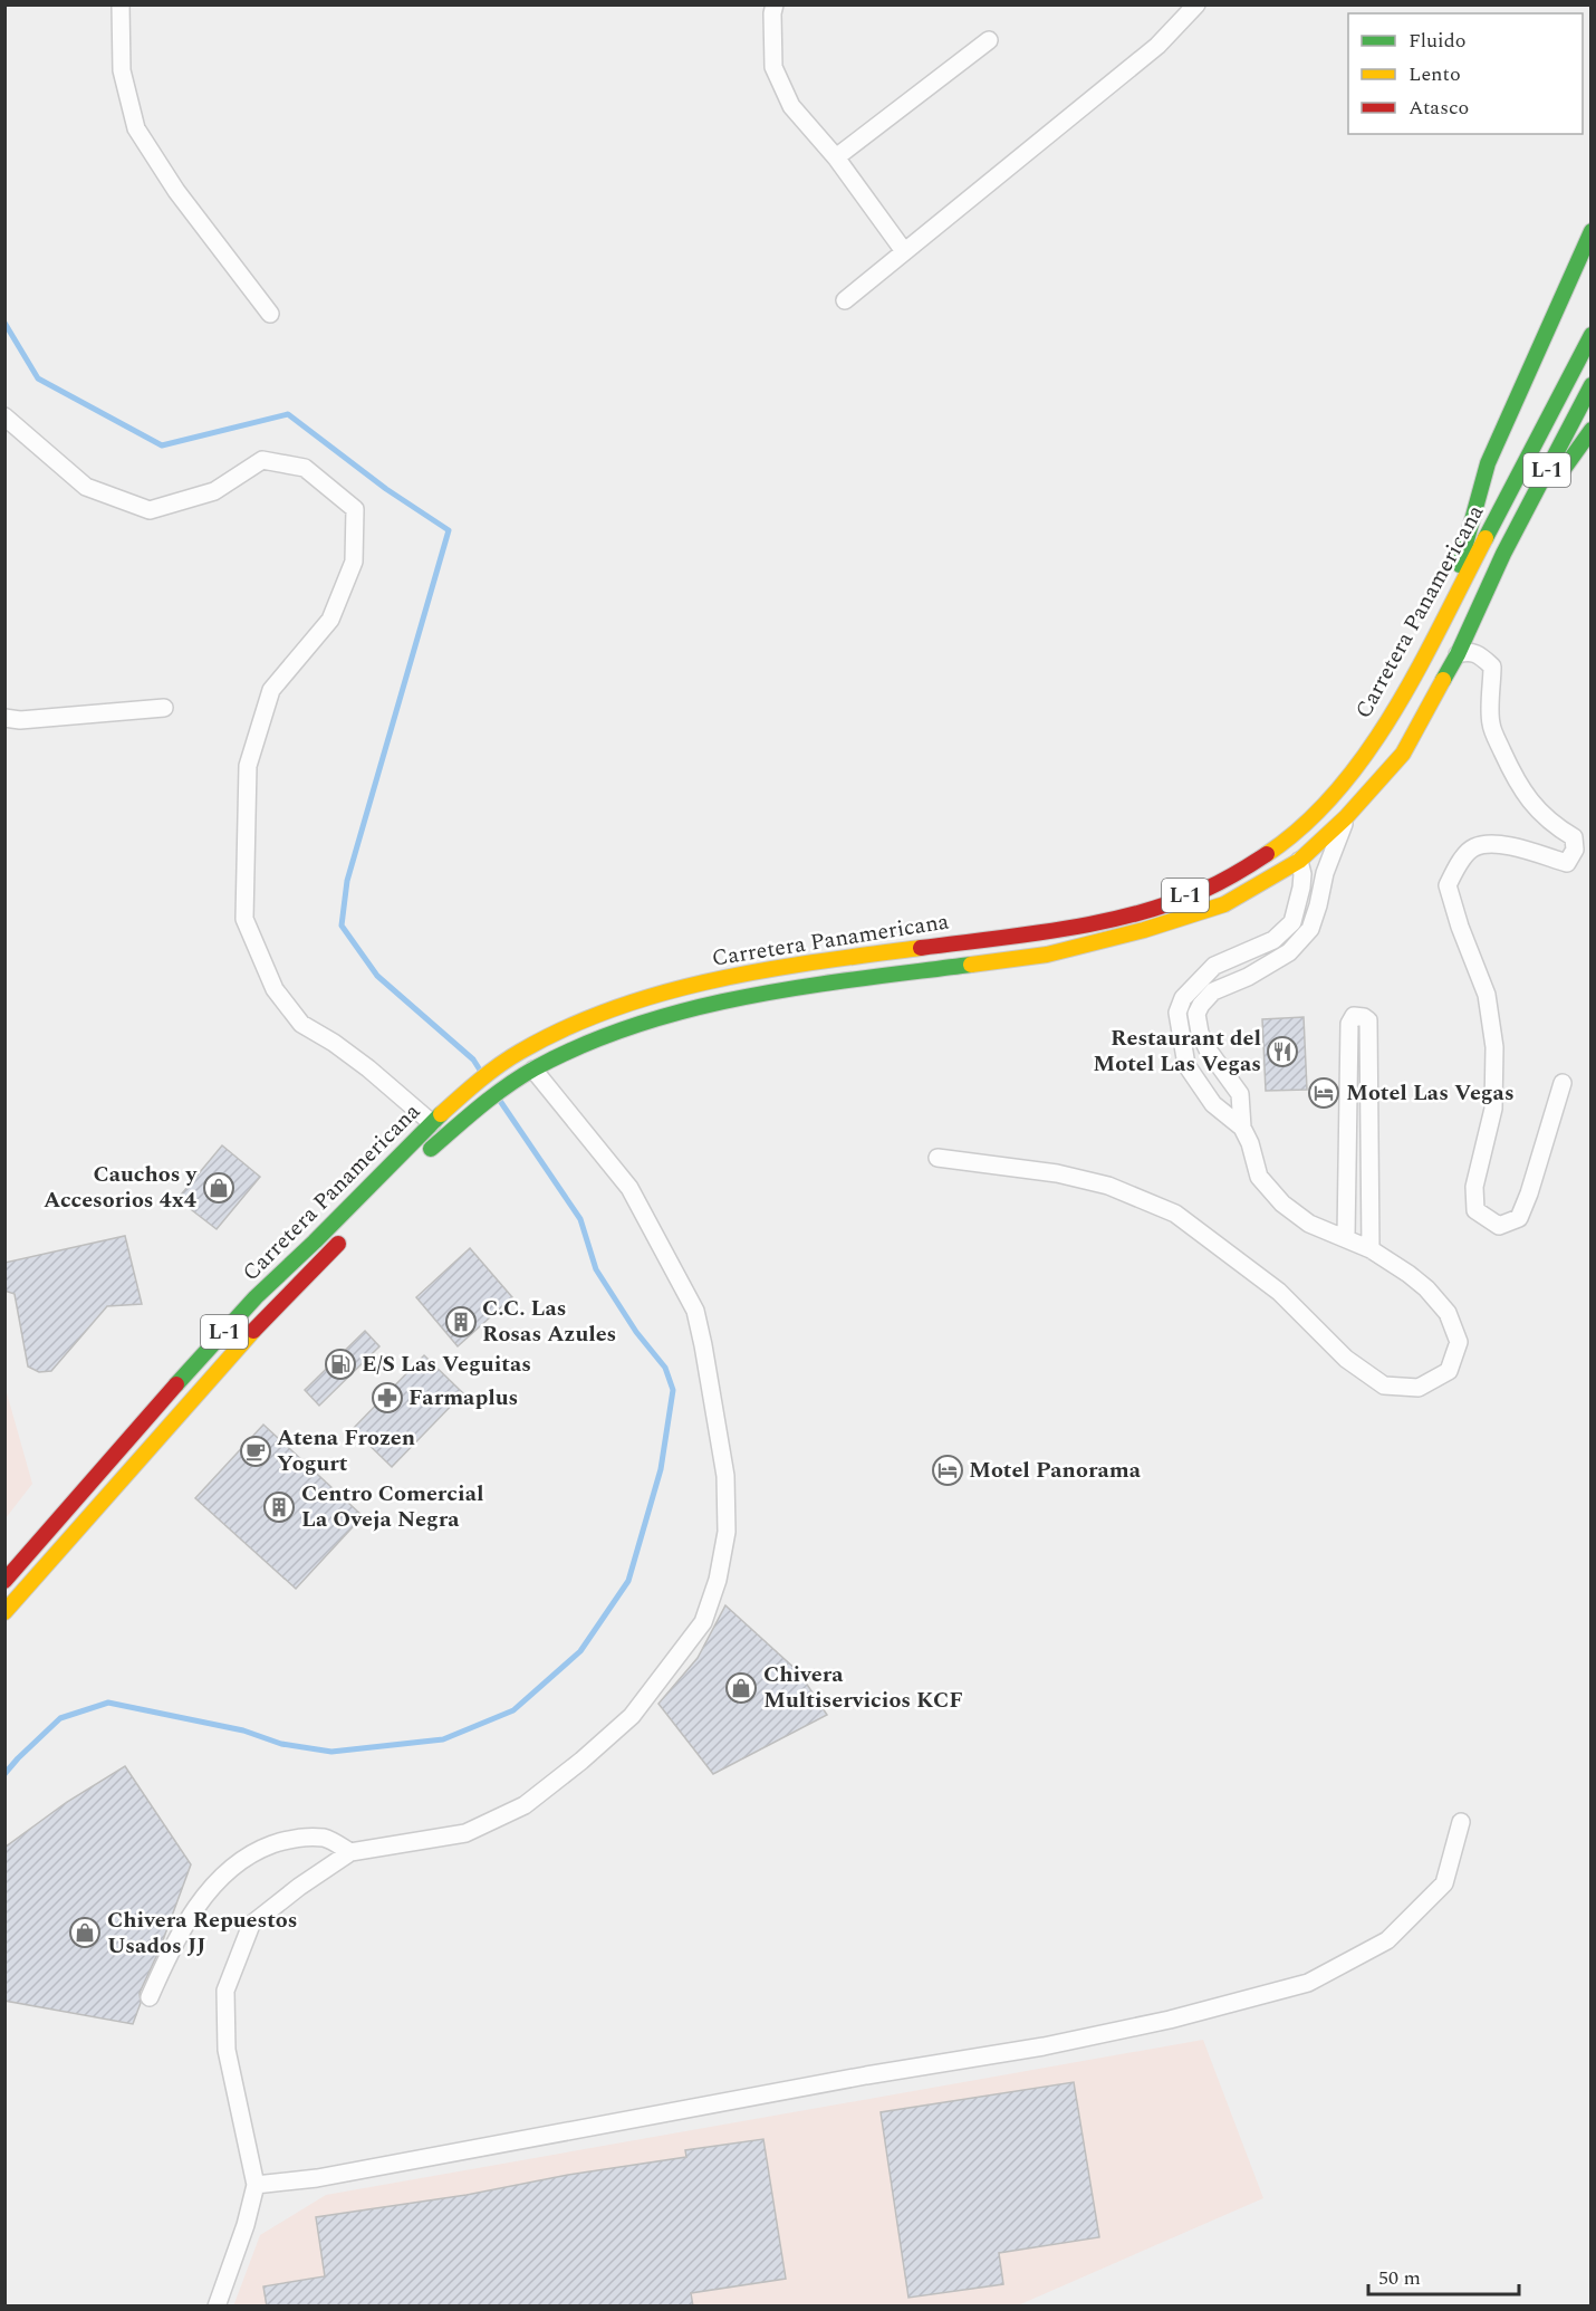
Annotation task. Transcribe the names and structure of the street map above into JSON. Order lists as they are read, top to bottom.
{
  "streets": {
    "main road": ["L-1", "Carretera Panamericana"]
  },
  "places": {
    "restaurant": ["Restaurant del Motel Las Vegas"],
    "hotel": ["Motel Las Vegas", "Motel Panorama"],
    "shop": ["Cauchos y Accesorios 4x4", "Chivera Multiservicios KCF", "Chivera Repuestos Usados JJ"],
    "building": ["C.C. Las Rosas Azules", "Centro Comercial La Oveja Negra"],
    "fuel station": ["E/S Las Veguitas"],
    "pharmacy": ["Farmaplus"],
    "cafe": ["Atena Frozen Yogurt"]
  },
  "legend": ["Fluido", "Lento", "Atasco"],
  "scale_bar": "50 m"
}
